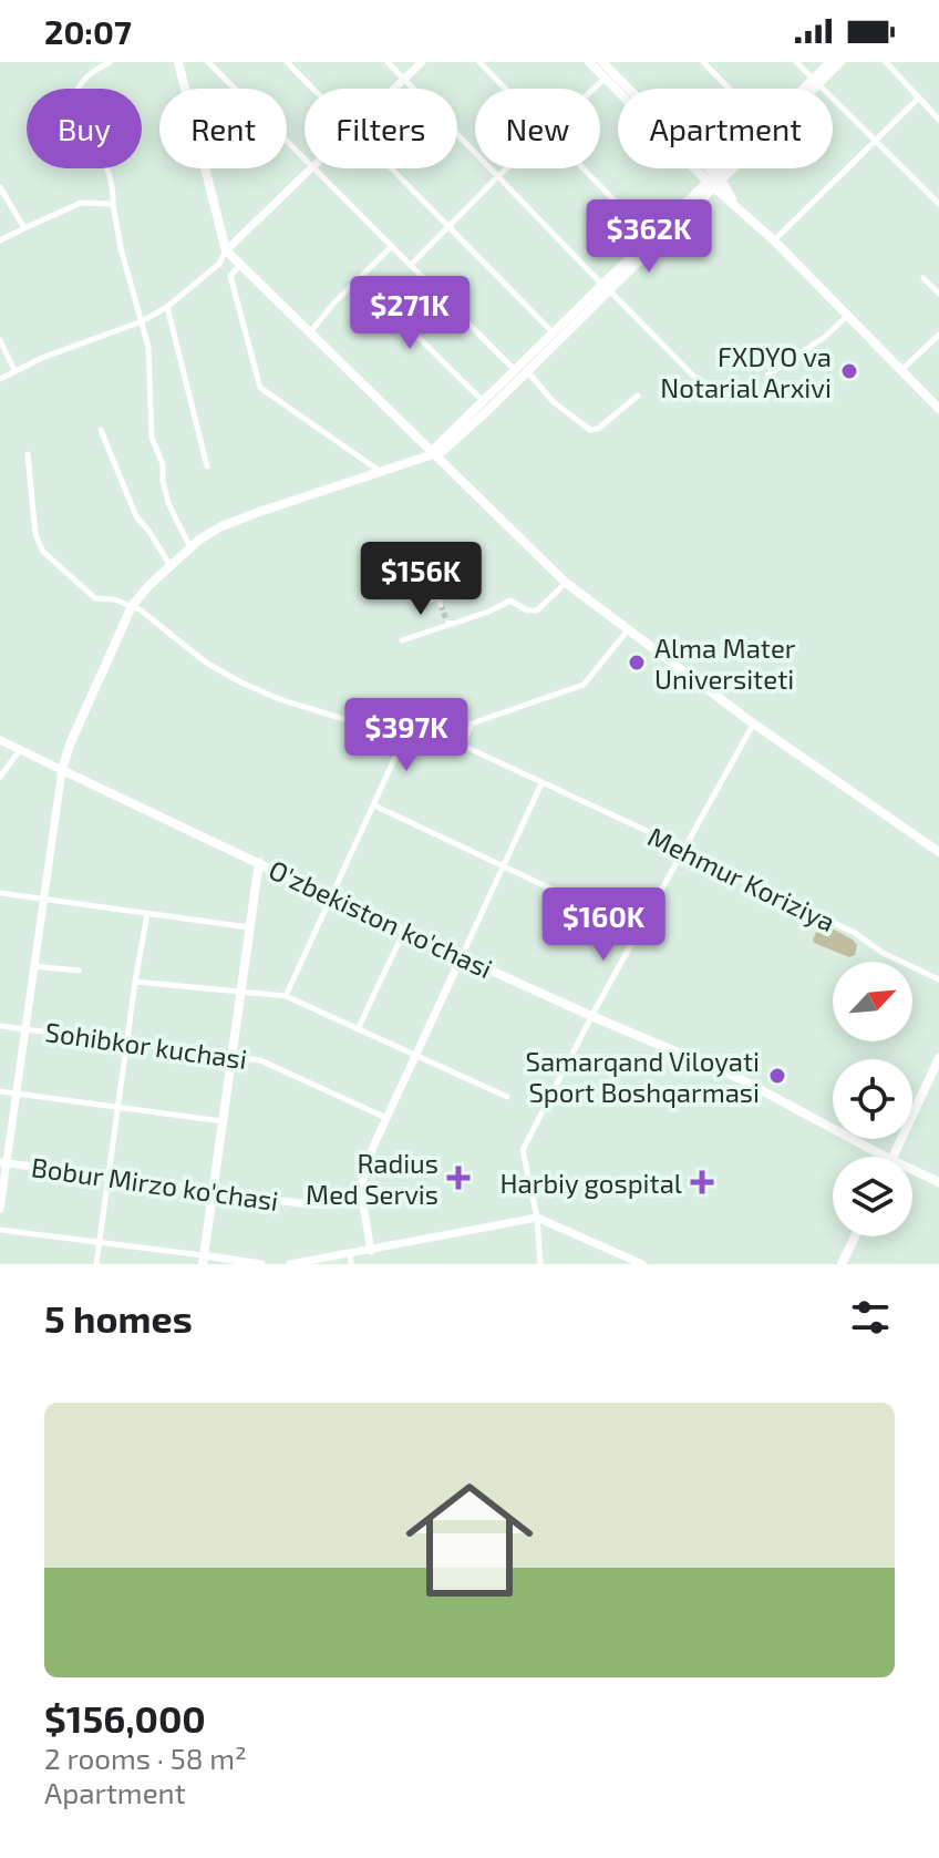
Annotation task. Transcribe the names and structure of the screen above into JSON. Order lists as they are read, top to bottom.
{
  "streets": {
    "main road": ["O'zbekiston ko'chasi"],
    "street": ["Mehmur Koriziya", "Sohibkor kuchasi", "Bobur Mirzo ko'chasi"]
  },
  "places": {
    "other": ["FXDYO va Notarial Arxivi", "Alma Mater Universiteti", "Samarqand Viloyati Sport Boshqarmasi"],
    "health": ["Radius Med Servis", "Harbiy gospital"]
  },
  "north": "top right",
  "page": {
    "status": "20:07",
    "chip": [
      "Buy",
      "Rent",
      "Filters",
      "New",
      "Apartment"
    ],
    "price": [
      "$362K",
      "$271K",
      "$156K",
      "$397K",
      "$160K"
    ],
    "heading": "5 homes",
    "list": [
      {
        "name": "$156,000",
        "note": "2 rooms · 58 m² · Apartment"
      }
    ]
  }
}
